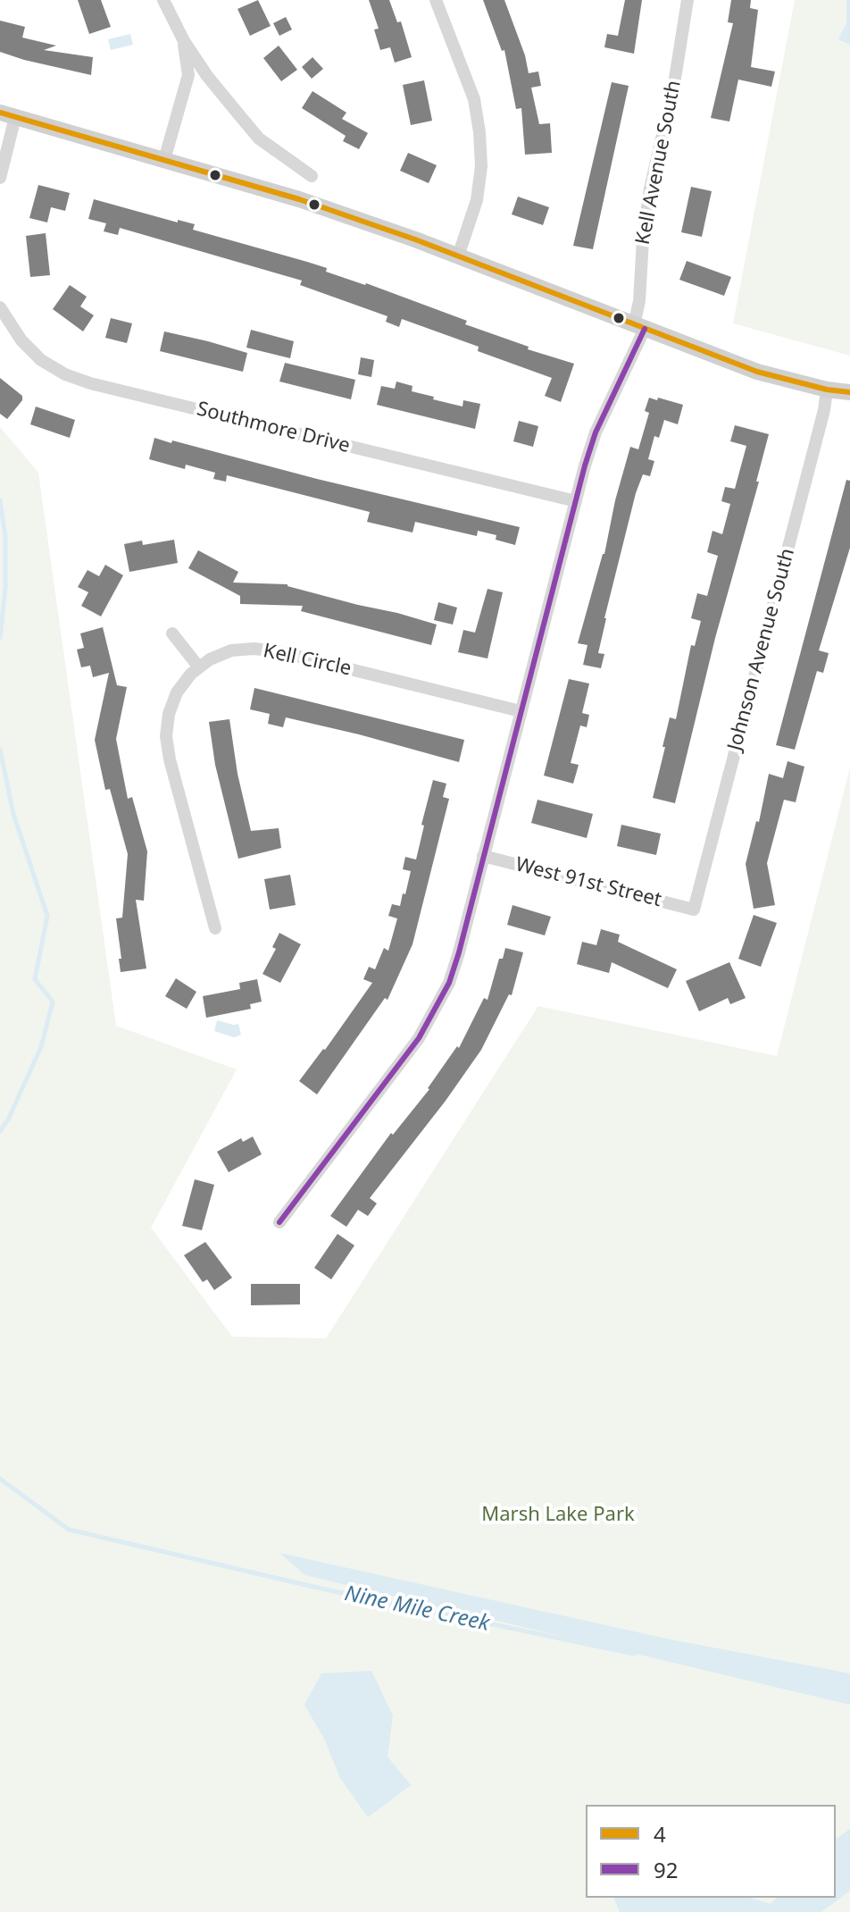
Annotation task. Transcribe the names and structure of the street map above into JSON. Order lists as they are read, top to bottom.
{
  "streets": {
    "street": [
      "Kell Avenue South",
      "Southmore Drive",
      "Johnson Avenue South",
      "Kell Circle",
      "West 91st Street"
    ]
  },
  "crossings": [
    ["Kell Avenue South", "Southmore Drive"],
    ["Kell Avenue South", "Kell Circle"],
    ["Kell Avenue South", "West 91st Street"],
    ["Johnson Avenue South", "West 91st Street"]
  ],
  "water": ["Nine Mile Creek"],
  "parks": ["Marsh Lake Park"],
  "lines": ["transit line 4", "transit line 92"],
  "legend": ["4", "92"]
}
